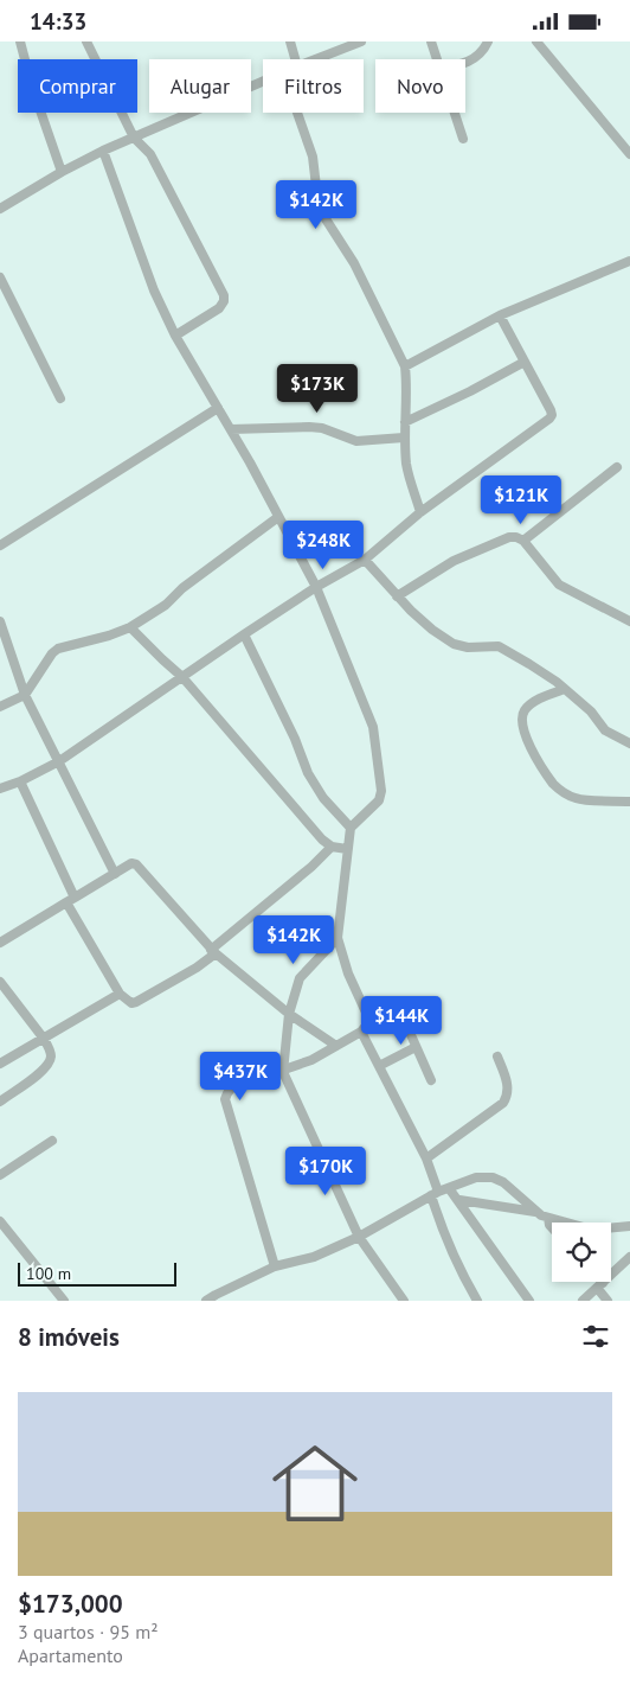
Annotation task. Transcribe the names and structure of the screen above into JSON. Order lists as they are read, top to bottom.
{
  "scale_bar": "100 m",
  "page": {
    "status": "14:33",
    "chip": [
      "Comprar",
      "Alugar",
      "Filtros",
      "Novo"
    ],
    "price": [
      "$142K",
      "$173K",
      "$121K",
      "$248K",
      "$142K",
      "$144K",
      "$437K",
      "$170K"
    ],
    "scale": "100 m",
    "heading": "8 imóveis",
    "list": [
      {
        "name": "$173,000",
        "note": "3 quartos · 95 m² · Apartamento"
      }
    ]
  }
}
